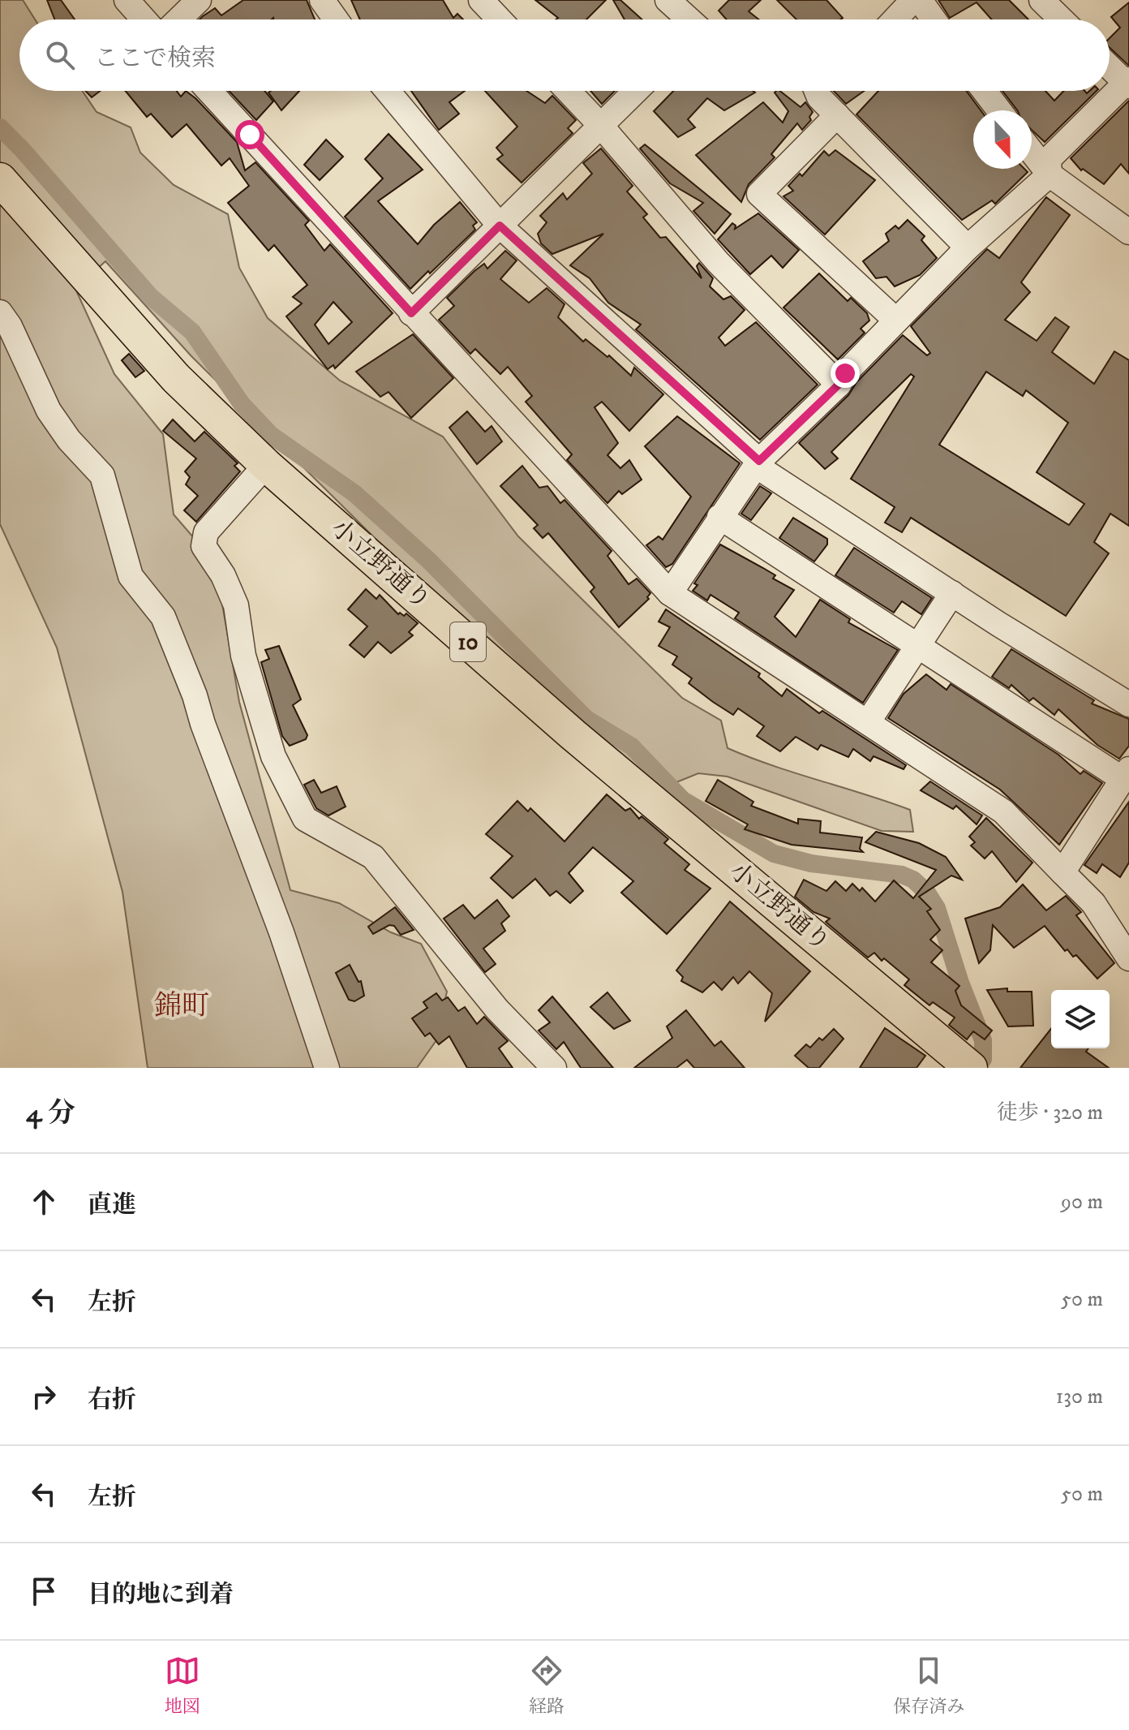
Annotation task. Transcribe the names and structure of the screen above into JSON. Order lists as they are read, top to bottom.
{
  "streets": {
    "main road": ["小立野通り", "10"]
  },
  "districts": ["錦町"],
  "north": "bottom",
  "page": {
    "search": "ここで検索",
    "heading": ["4 分", "徒歩 · 320 m"],
    "list": [
      ["直進", "90 m"],
      ["左折", "50 m"],
      ["右折", "130 m"],
      ["左折", "50 m"],
      "目的地に到着"
    ],
    "nav": ["地図", "経路", "保存済み"]
  }
}
